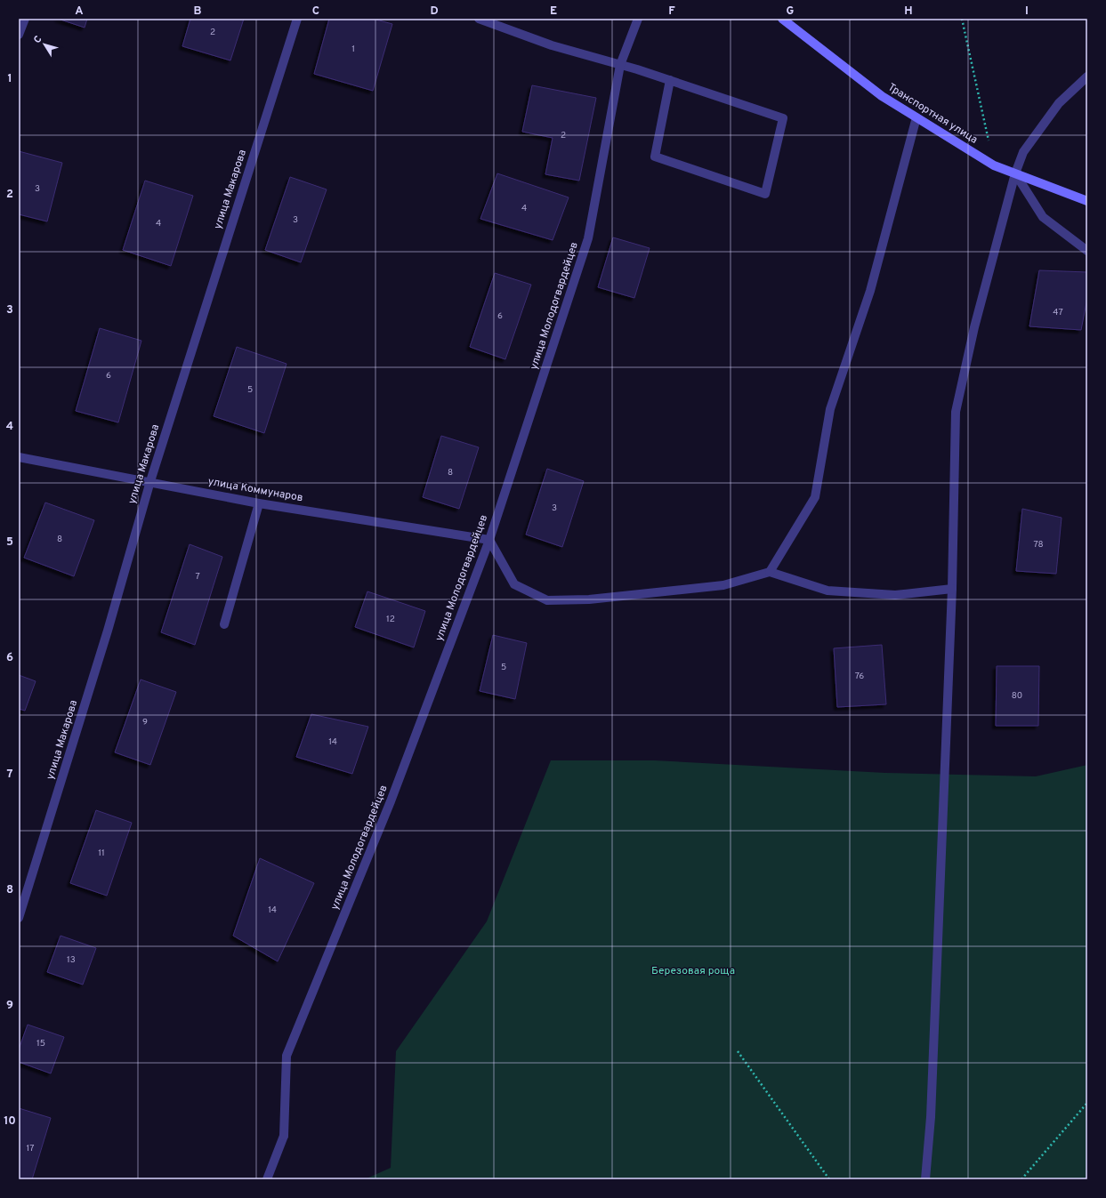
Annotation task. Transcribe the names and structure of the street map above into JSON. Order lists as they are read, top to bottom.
{
  "streets": {
    "main road": ["Транспортная улица"],
    "street": ["улица Макарова", "улица Молодогвардейцев", "улица Коммунаров"]
  },
  "crossings": [
    ["улица Макарова", "улица Коммунаров"],
    ["улица Молодогвардейцев", "улица Коммунаров"]
  ],
  "parks": ["Березовая роща"],
  "house_numbers": [
    "2",
    "1",
    "2",
    "3",
    "4",
    "3",
    "4",
    "47",
    "6",
    "6",
    "5",
    "8",
    "3",
    "8",
    "78",
    "7",
    "12",
    "5",
    "76",
    "80",
    "9",
    "14",
    "11",
    "14",
    "13",
    "15",
    "17"
  ],
  "north": "top left",
  "grid": {
    "columns": [
      "A",
      "B",
      "C",
      "D",
      "E",
      "F",
      "G",
      "H",
      "I"
    ],
    "rows": [
      "1",
      "2",
      "3",
      "4",
      "5",
      "6",
      "7",
      "8",
      "9",
      "10"
    ]
  }
}
